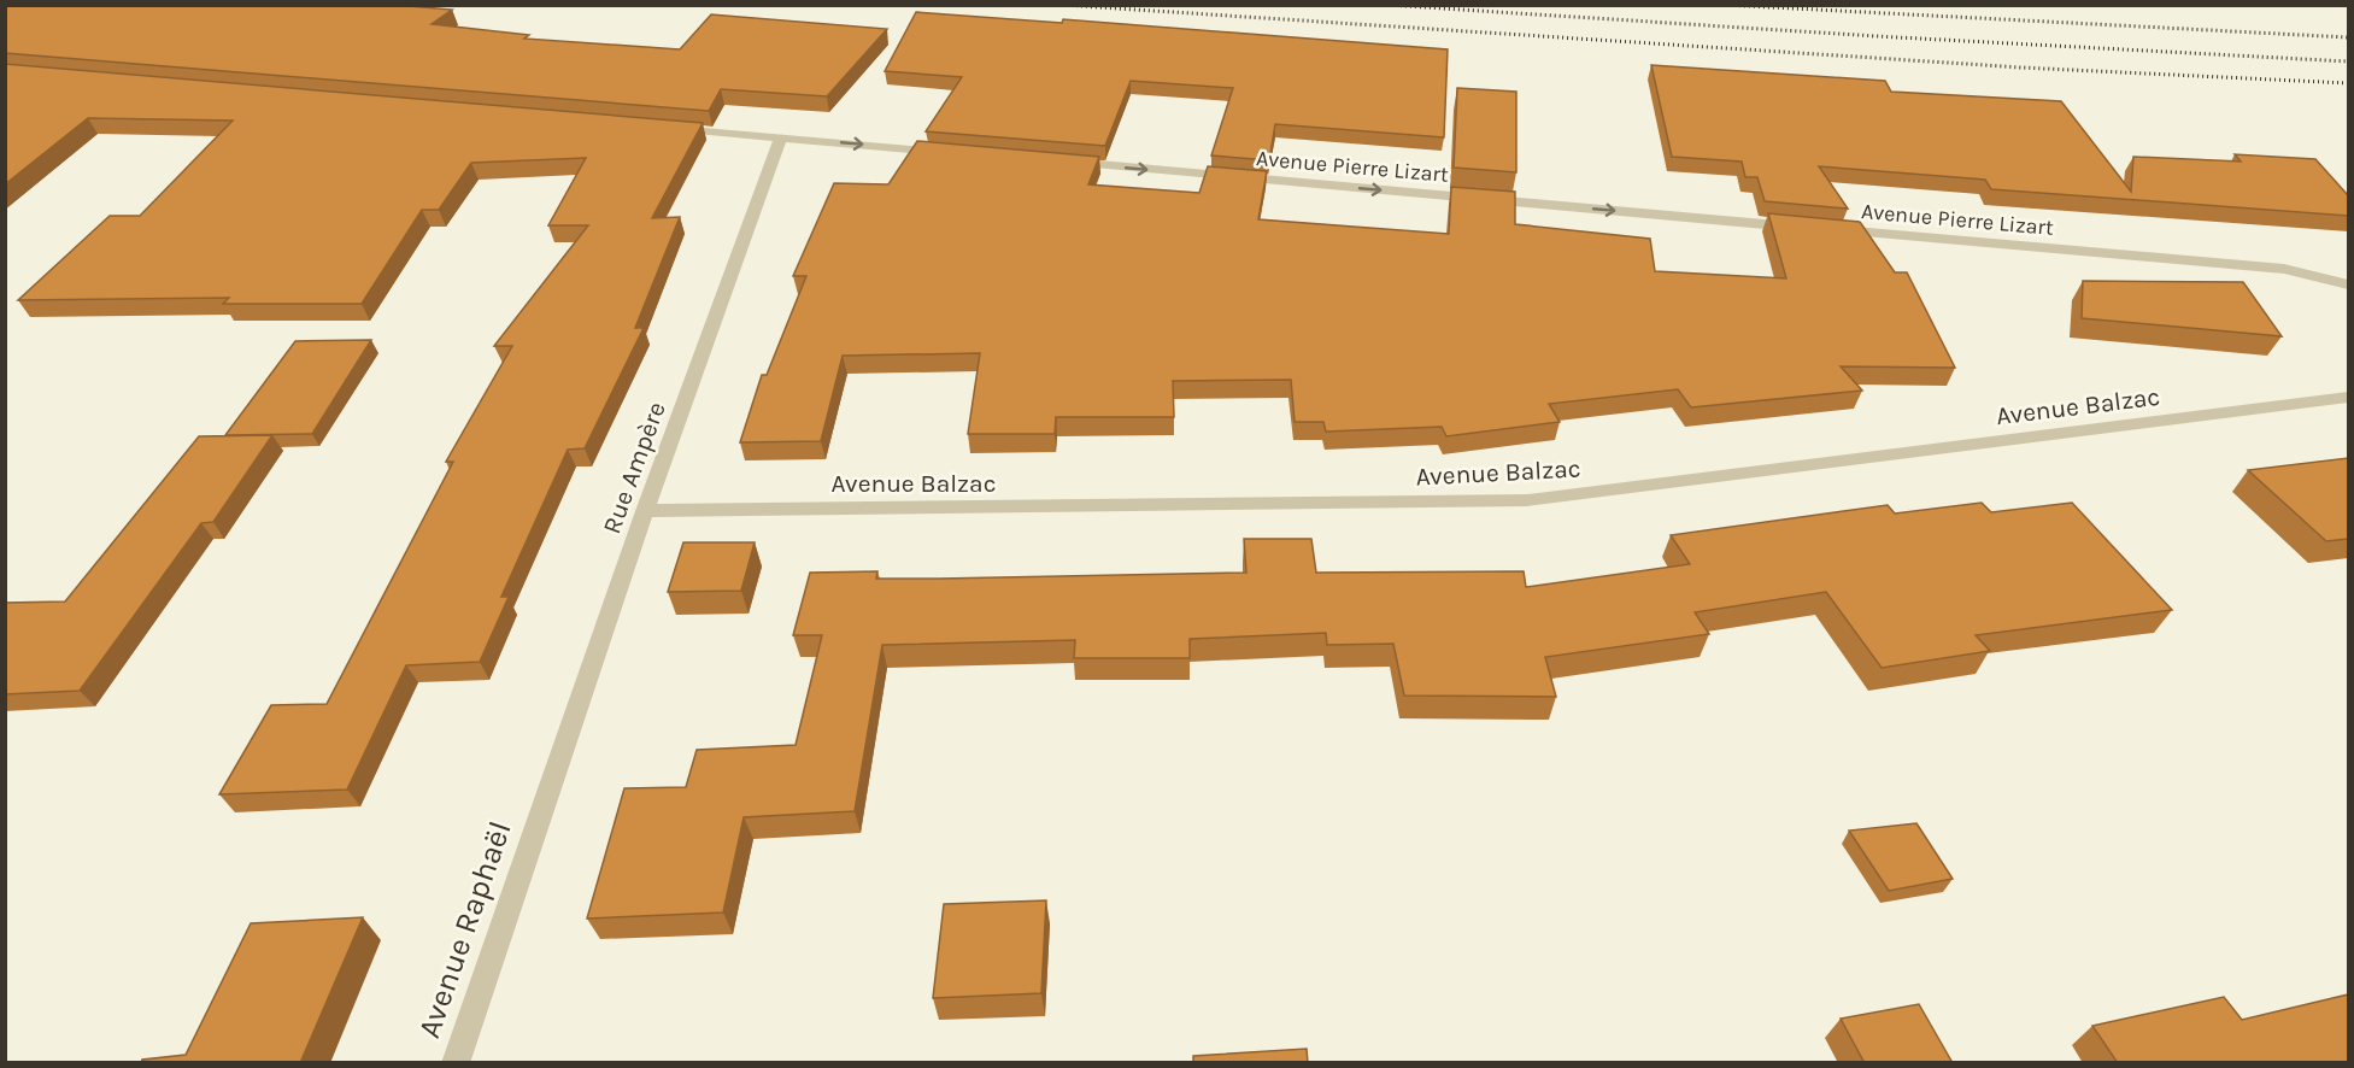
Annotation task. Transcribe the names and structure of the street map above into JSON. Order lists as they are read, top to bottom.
{
  "streets": {
    "street": [
      "Avenue Pierre Lizart",
      "Avenue Balzac",
      "Rue Ampère",
      "Avenue Raphaël"
    ]
  },
  "crossings": [
    ["Avenue Balzac", "Rue Ampère"],
    ["Rue Ampère", "Avenue Raphaël"]
  ],
  "one_way": ["Avenue Pierre Lizart"]
}
